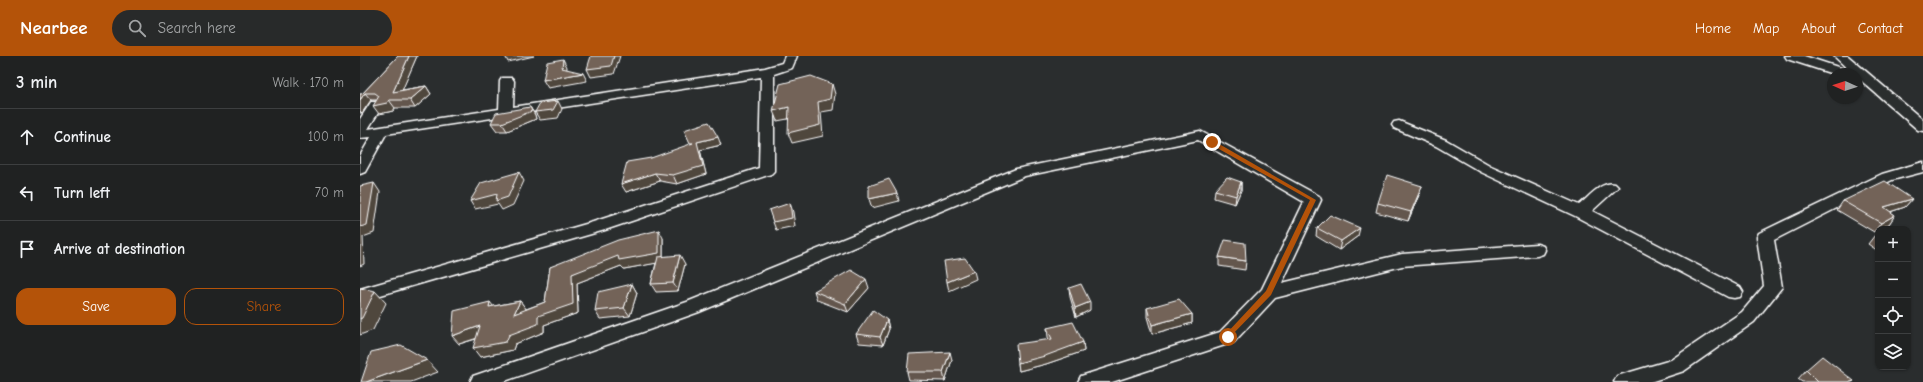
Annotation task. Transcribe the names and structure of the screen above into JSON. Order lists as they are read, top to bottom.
{
  "north": "left",
  "page": {
    "header": "Nearbee",
    "search": "Search here",
    "nav": [
      "Home",
      "Map",
      "About",
      "Contact"
    ],
    "heading": ["3 min", "Walk · 170 m"],
    "list": [
      ["Continue", "100 m"],
      ["Turn left", "70 m"],
      "Arrive at destination"
    ],
    "map_buttons": ["+", "−"],
    "buttons": ["Save", "Share"]
  }
}
